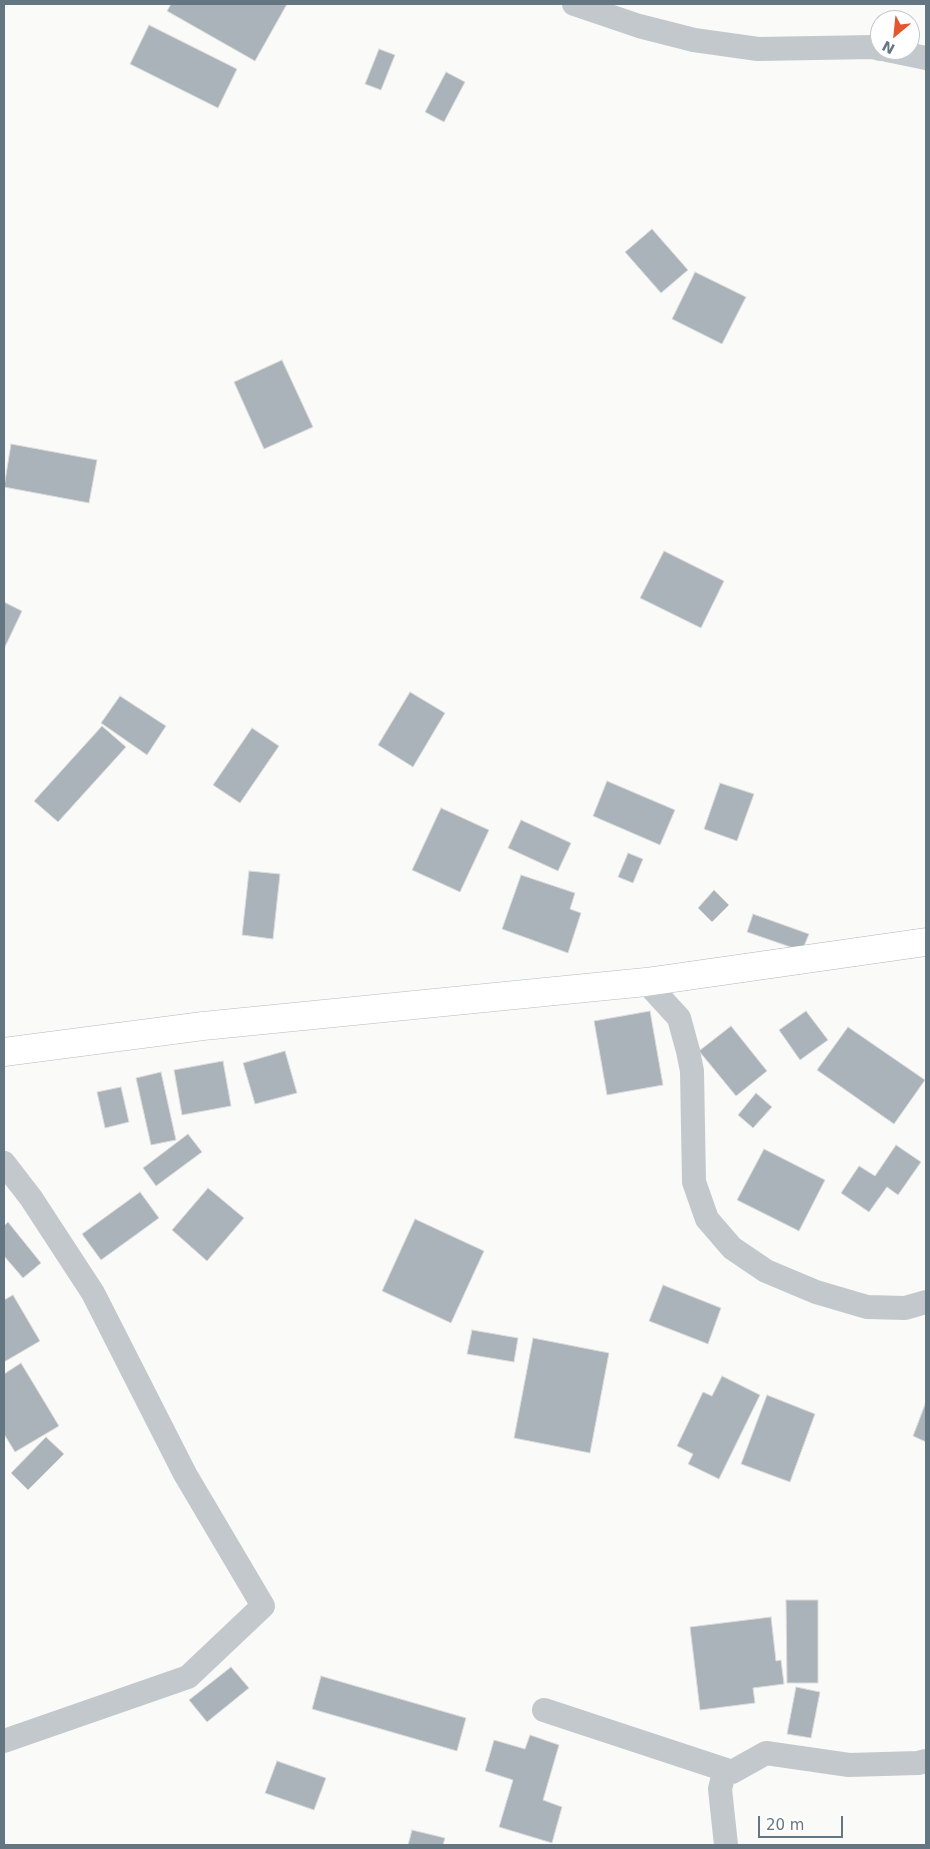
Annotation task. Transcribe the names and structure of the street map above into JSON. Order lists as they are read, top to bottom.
{
  "scale_bar": "20 m",
  "north": "bottom left"
}
